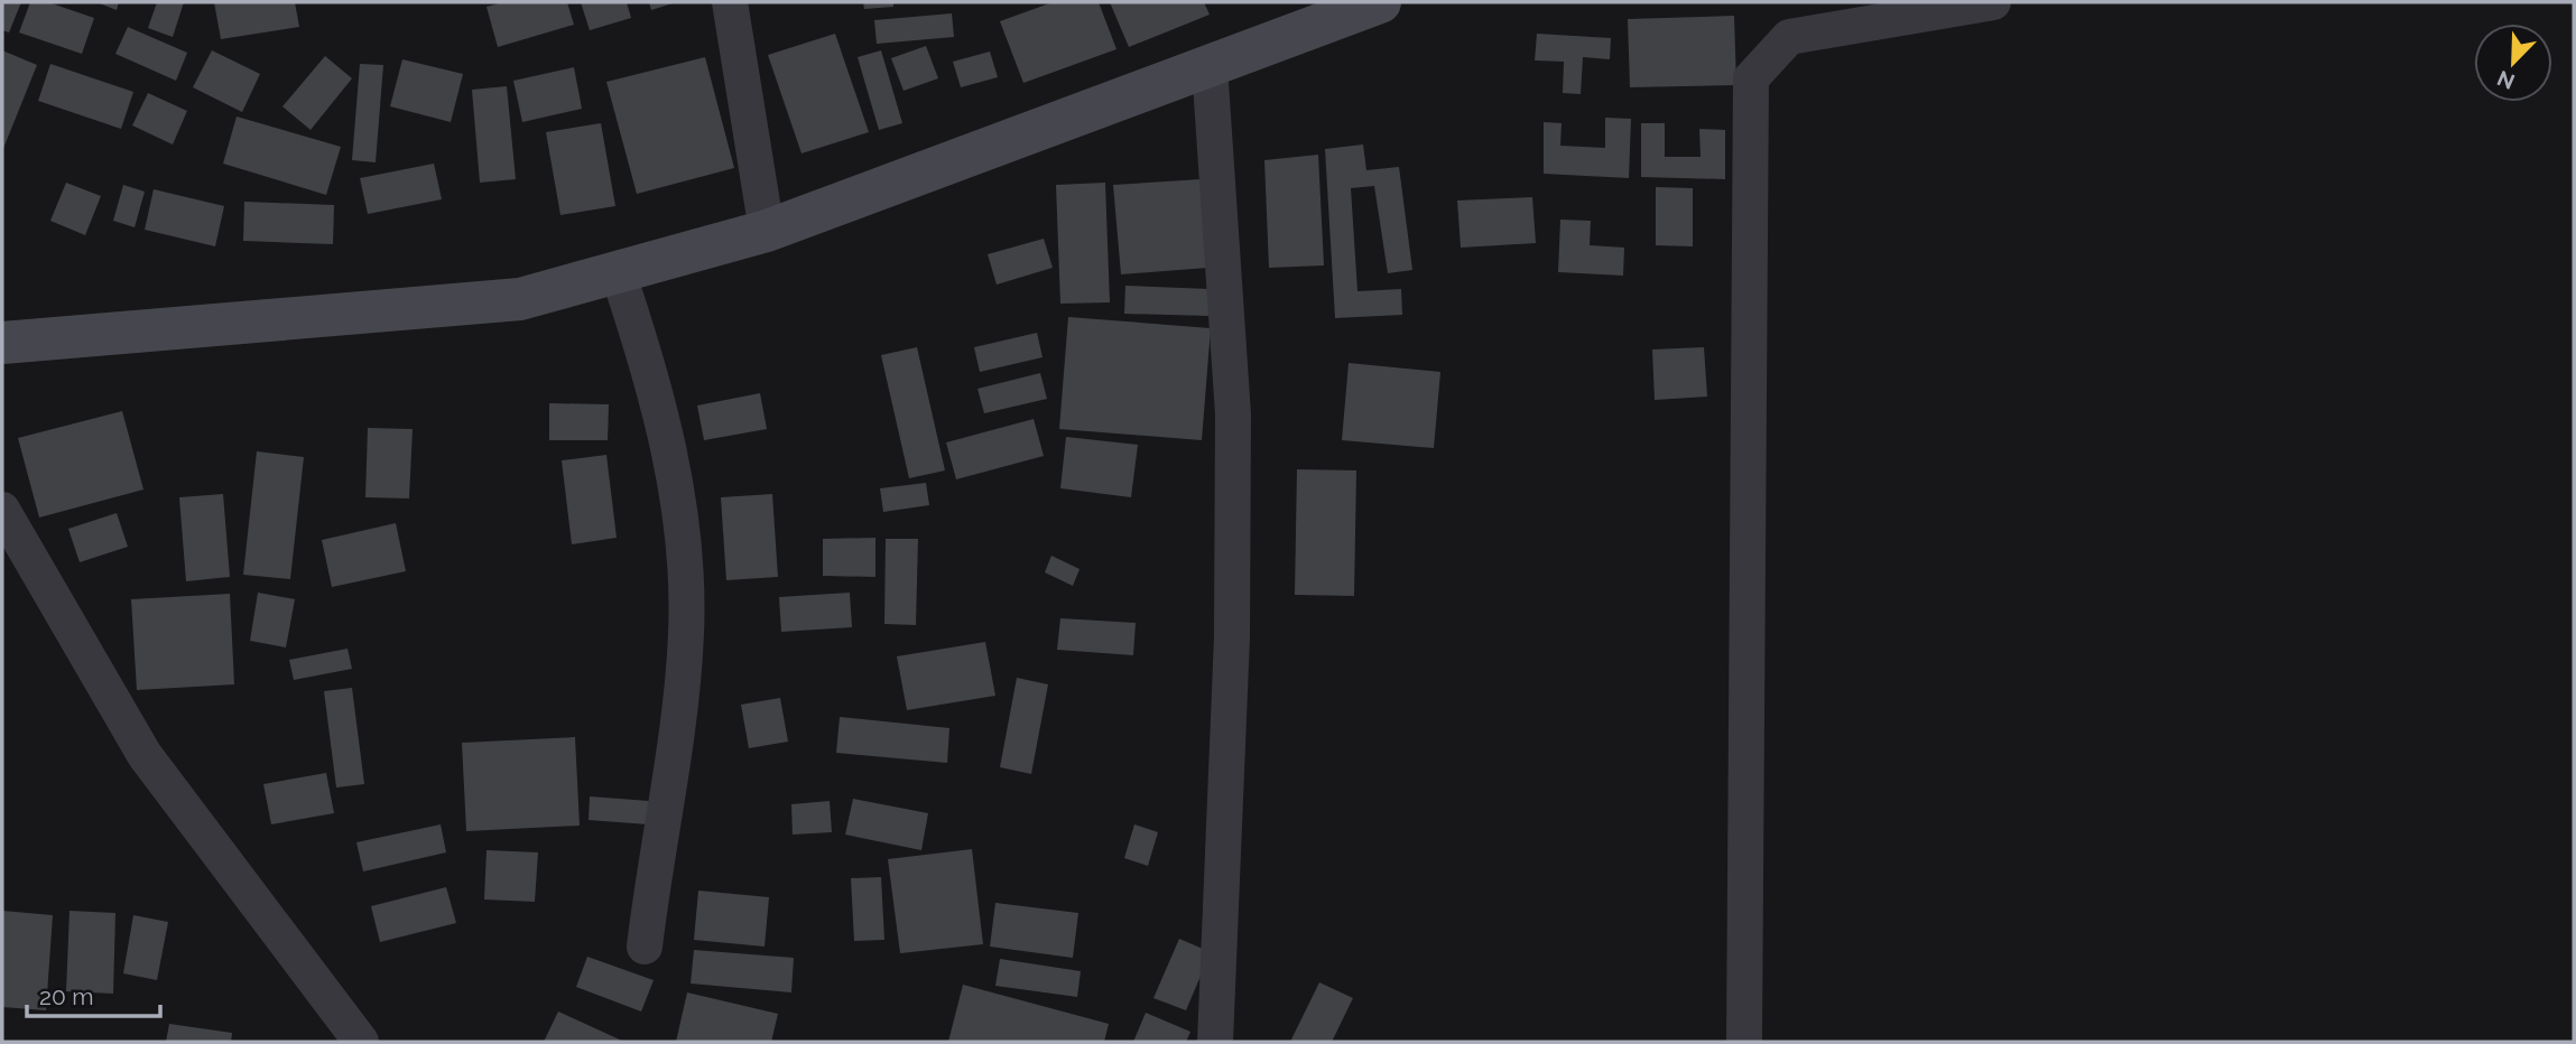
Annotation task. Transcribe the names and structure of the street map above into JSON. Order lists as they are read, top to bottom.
{
  "scale_bar": "20 m",
  "north": "bottom left"
}
